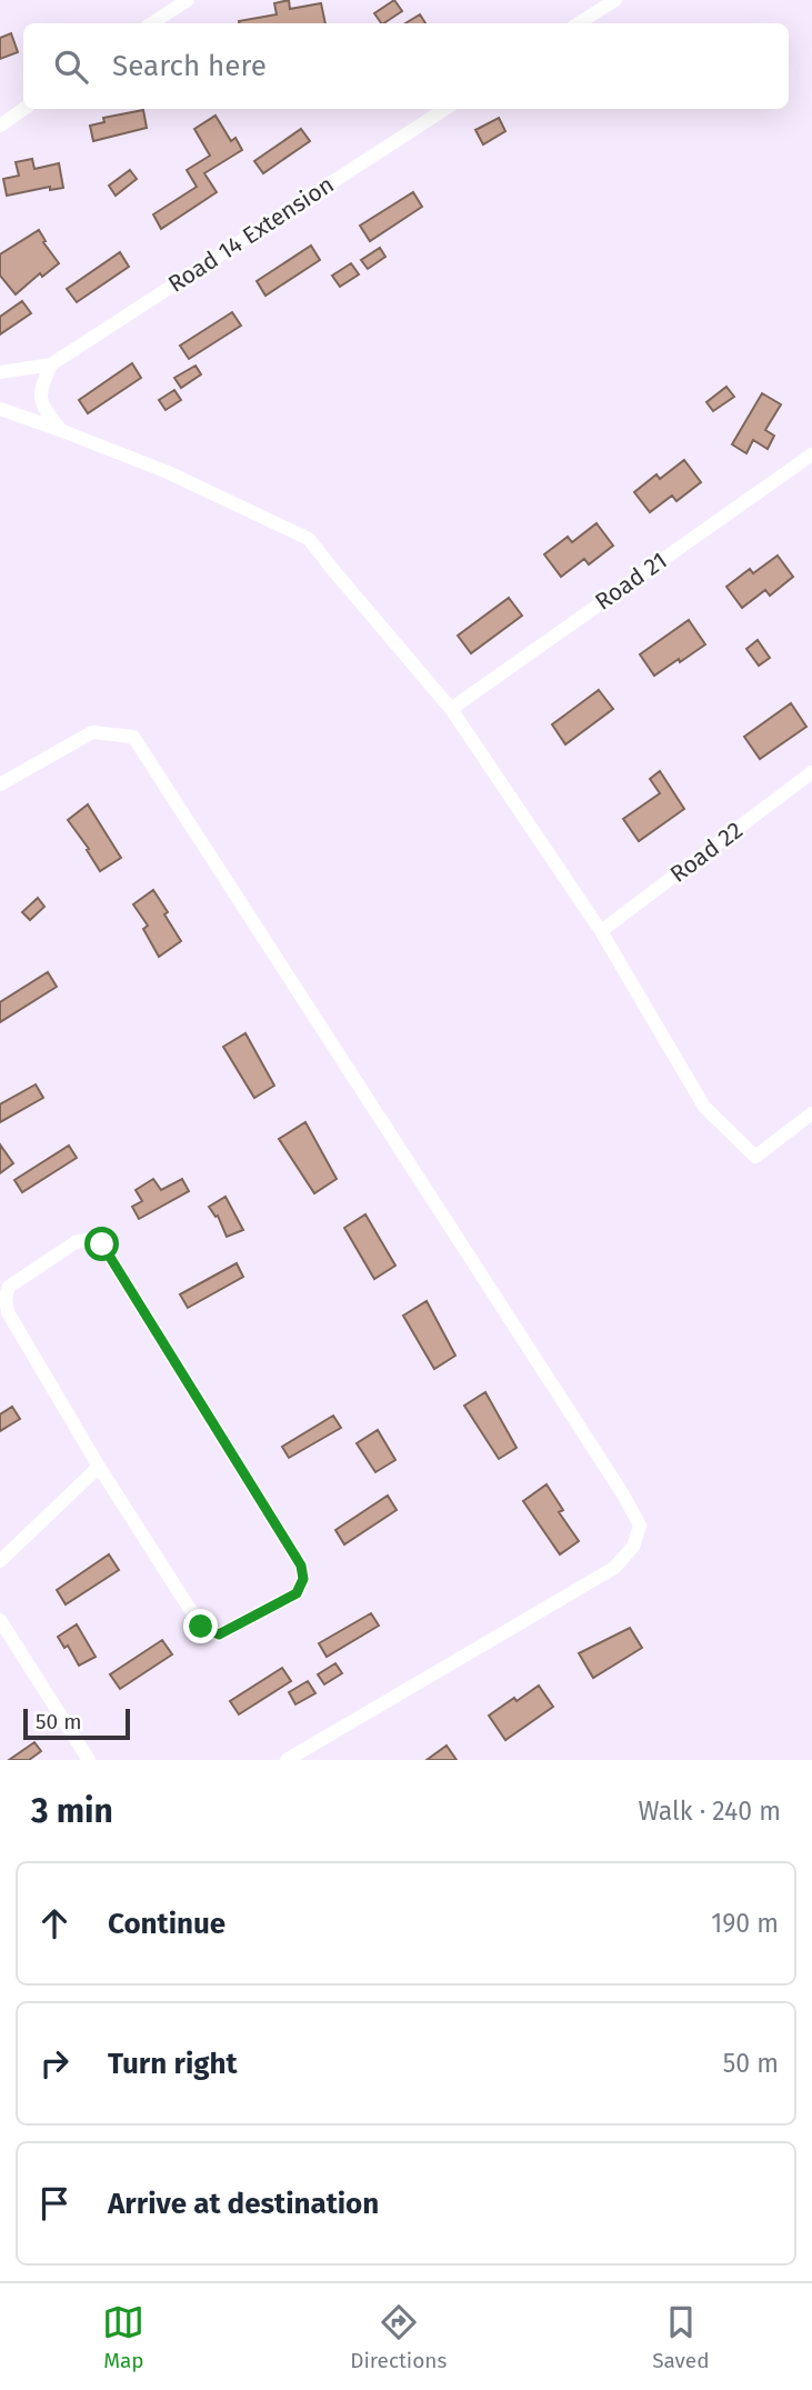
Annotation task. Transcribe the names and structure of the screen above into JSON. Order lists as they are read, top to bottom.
{
  "streets": {
    "street": ["Road 14 Extension", "Road 21", "Road 22"]
  },
  "scale_bar": "50 m",
  "page": {
    "search": "Search here",
    "scale": "50 m",
    "heading": ["3 min", "Walk · 240 m"],
    "list": [
      ["Continue", "190 m"],
      ["Turn right", "50 m"],
      "Arrive at destination"
    ],
    "nav": ["Map", "Directions", "Saved"]
  }
}
